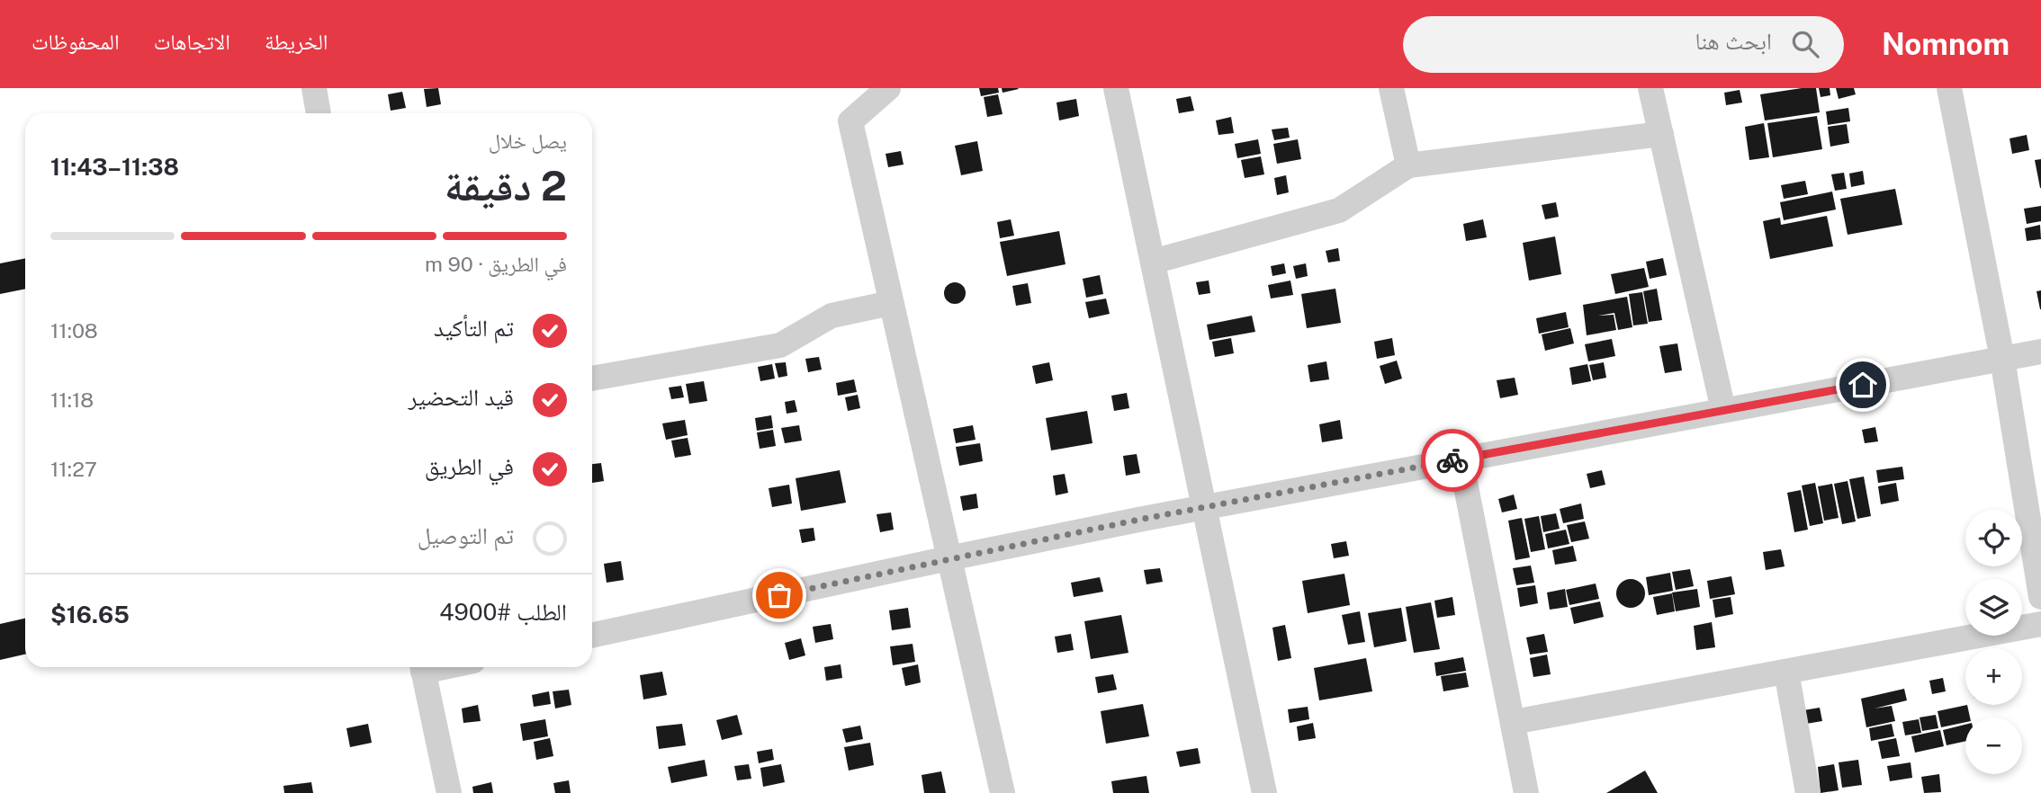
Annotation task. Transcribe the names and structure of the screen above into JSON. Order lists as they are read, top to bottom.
{
  "page": {
    "header": "Nomnom",
    "search": "ابحث هنا",
    "nav": ["الخريطة", "الاتجاهات", "المحفوظات"],
    "heading": ["2 دقيقة", "يصل خلال", "11:38–11:43"],
    "panel": ["الطلب #4900", "$16.65"],
    "bar": "في الطريق · 90 m",
    "list": [
      ["تم التأكيد", "11:08"],
      ["قيد التحضير", "11:18"],
      ["في الطريق", "11:27"],
      "تم التوصيل"
    ],
    "map_buttons": ["+", "−"]
  }
}
